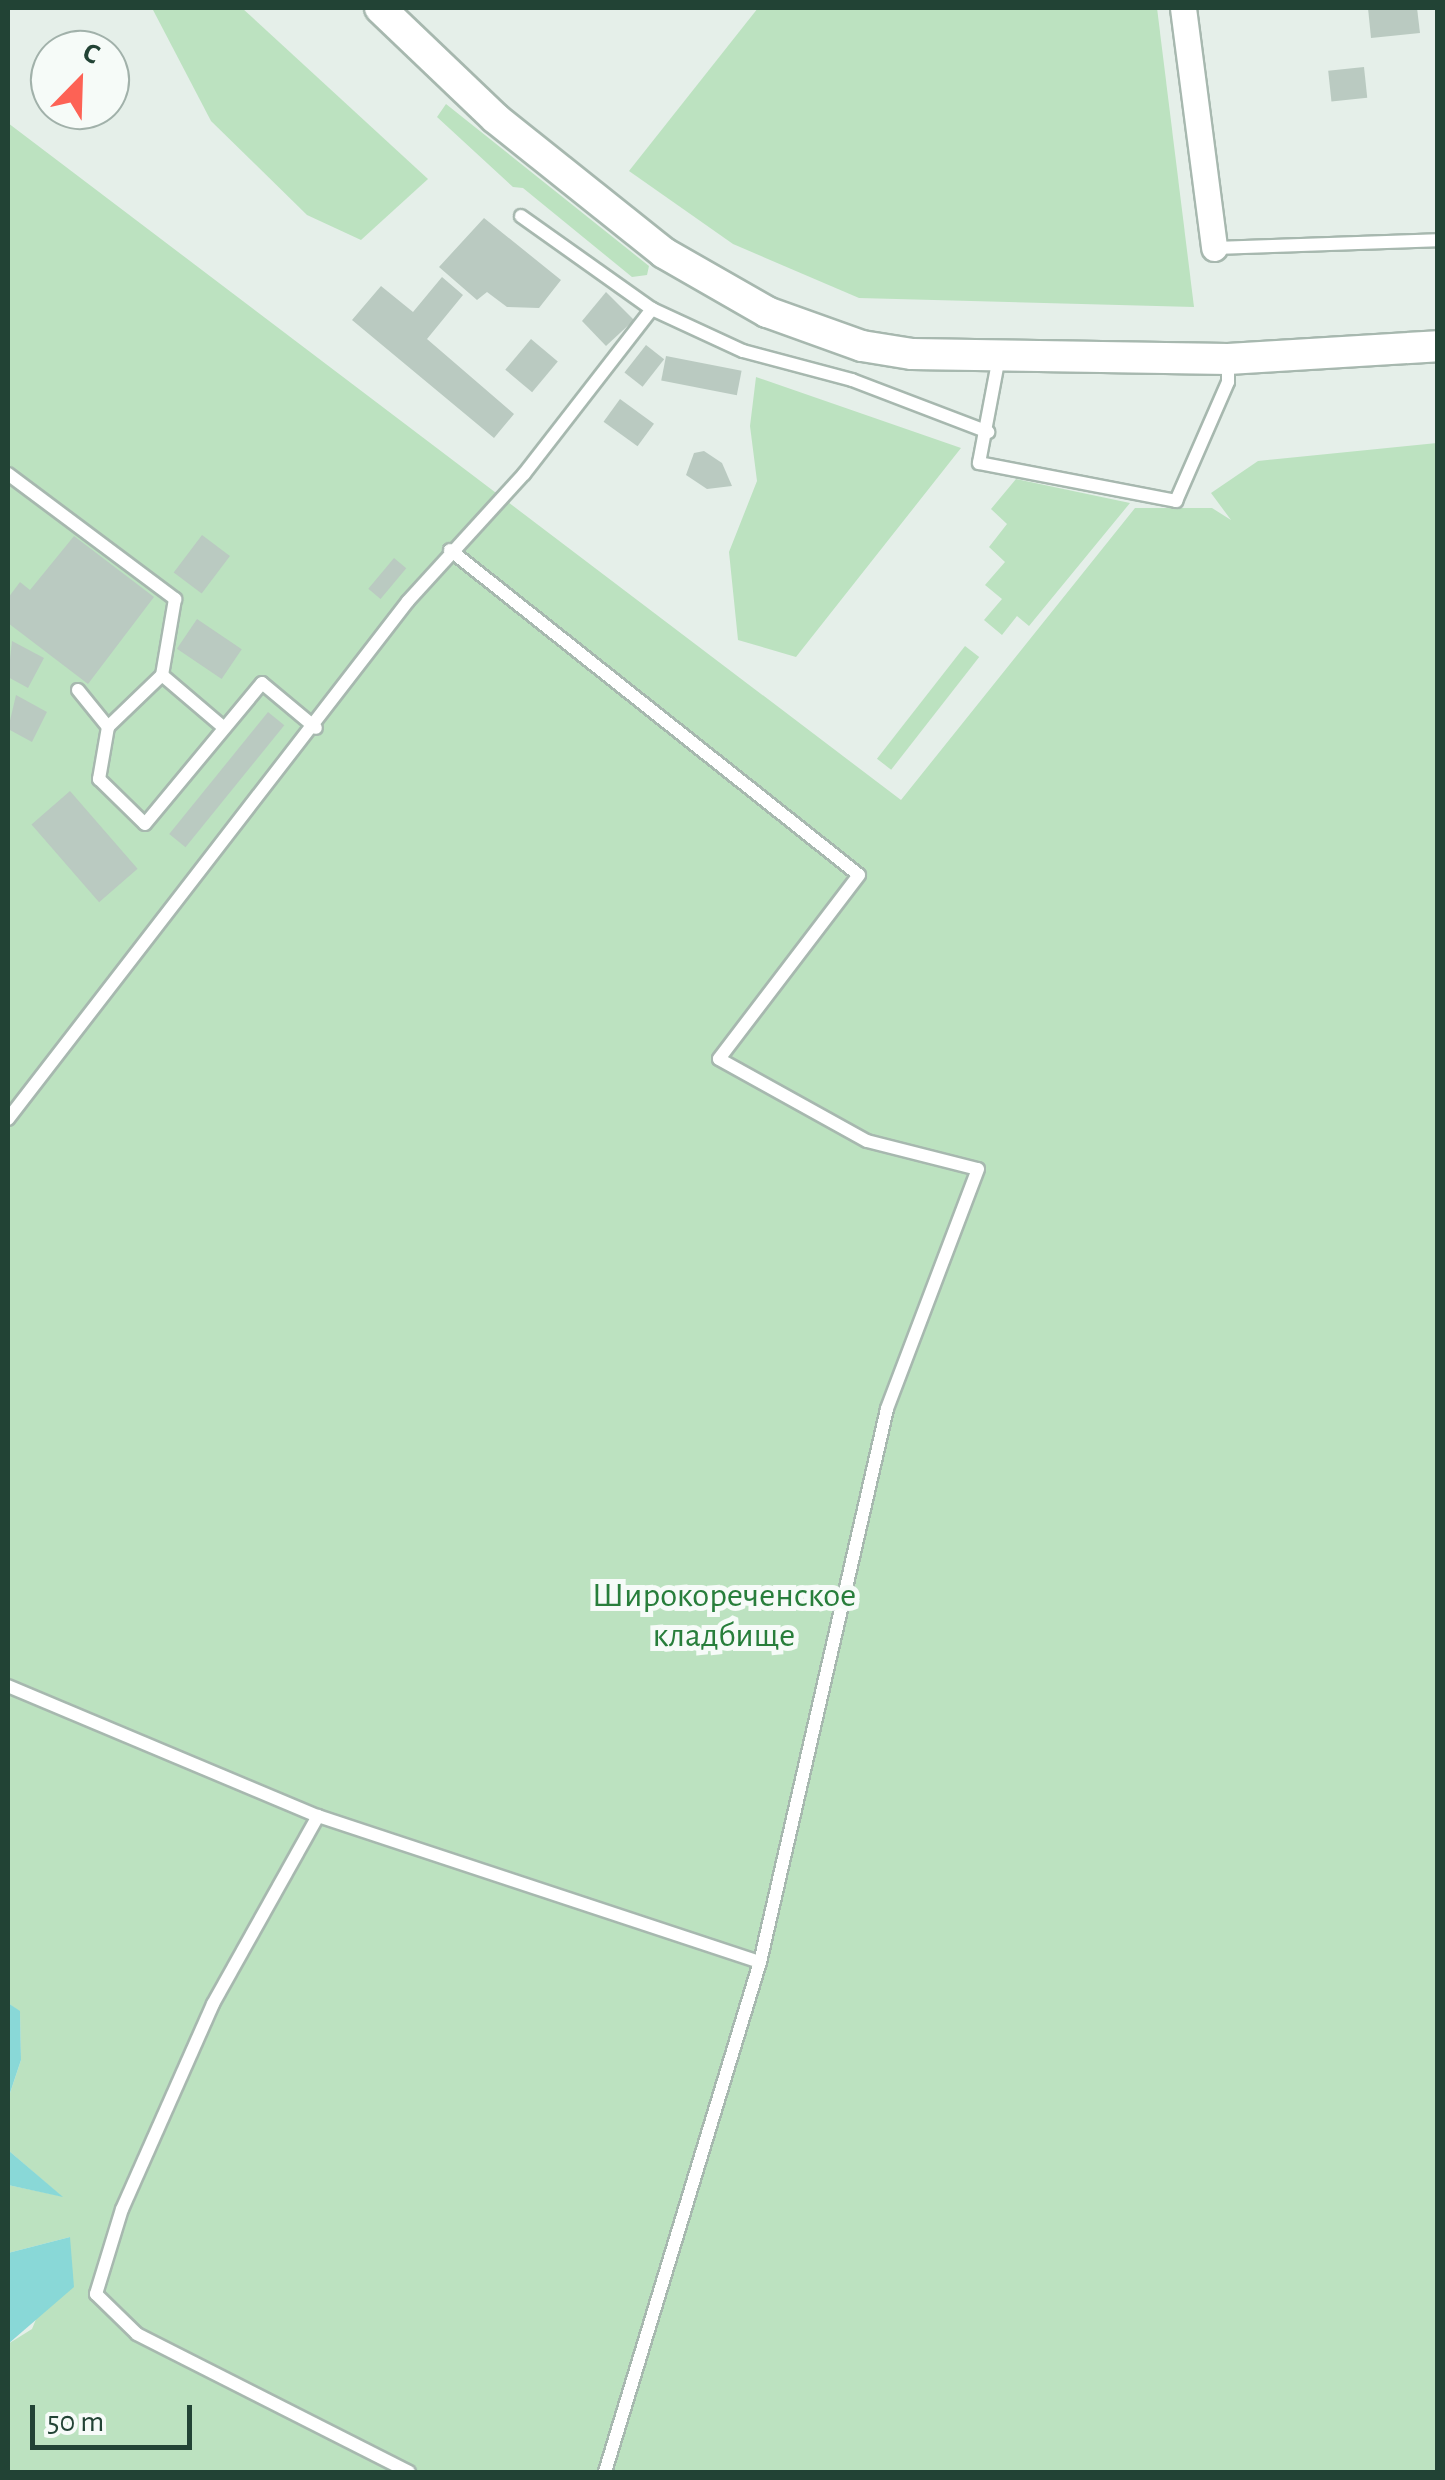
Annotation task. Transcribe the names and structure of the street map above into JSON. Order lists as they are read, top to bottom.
{
  "parks": ["Широкореченское кладбище"],
  "scale_bar": "50 m",
  "north": "top right"
}
